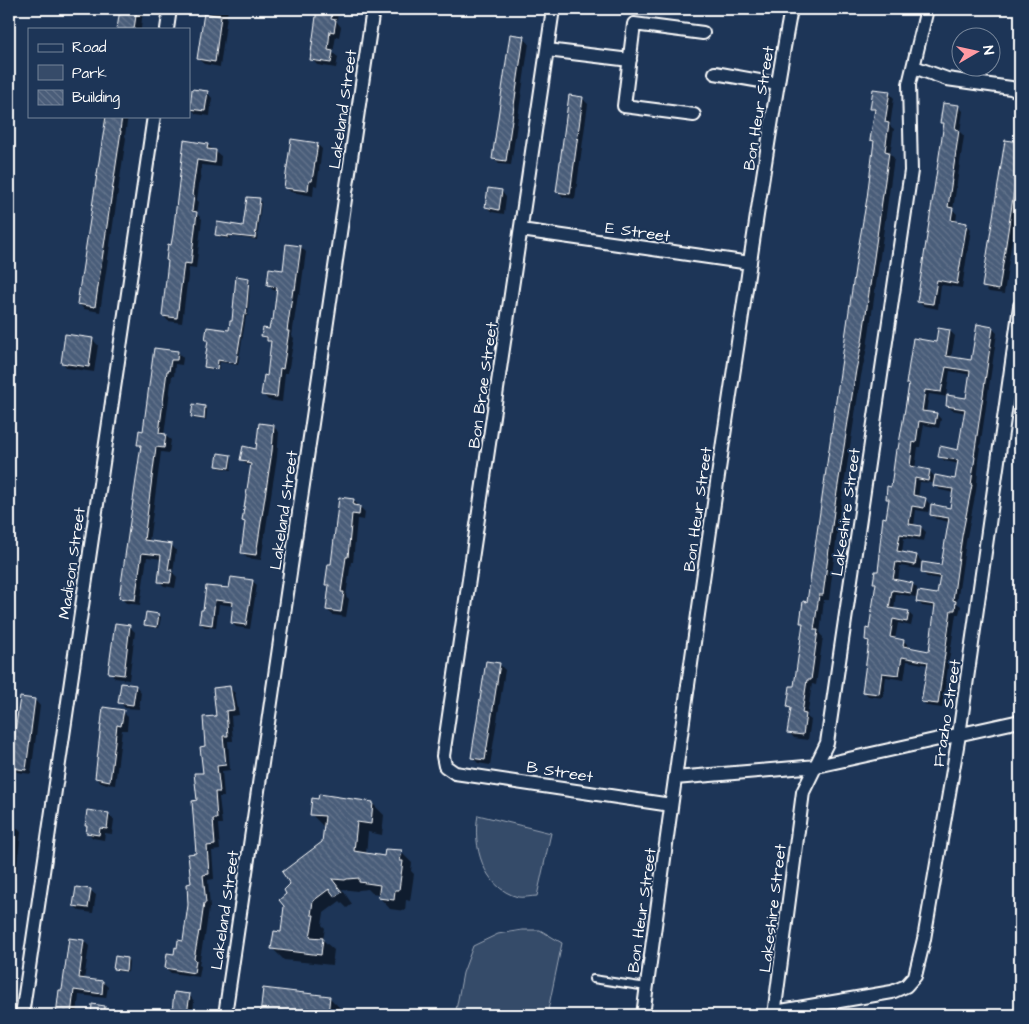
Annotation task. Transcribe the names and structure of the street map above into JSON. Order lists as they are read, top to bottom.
{
  "streets": {
    "street": [
      "Bon Heur Street",
      "Lakeland Street",
      "E Street",
      "Bon Brae Street",
      "Lakeshire Street",
      "Madison Street",
      "Frazho Street",
      "B Street"
    ]
  },
  "crossings": [
    ["Bon Heur Street", "E Street"],
    ["Bon Heur Street", "B Street"],
    ["E Street", "Bon Brae Street"],
    ["Bon Brae Street", "B Street"],
    ["Lakeshire Street", "Frazho Street"]
  ],
  "legend": ["Road", "Park", "Building"],
  "north": "right"
}
